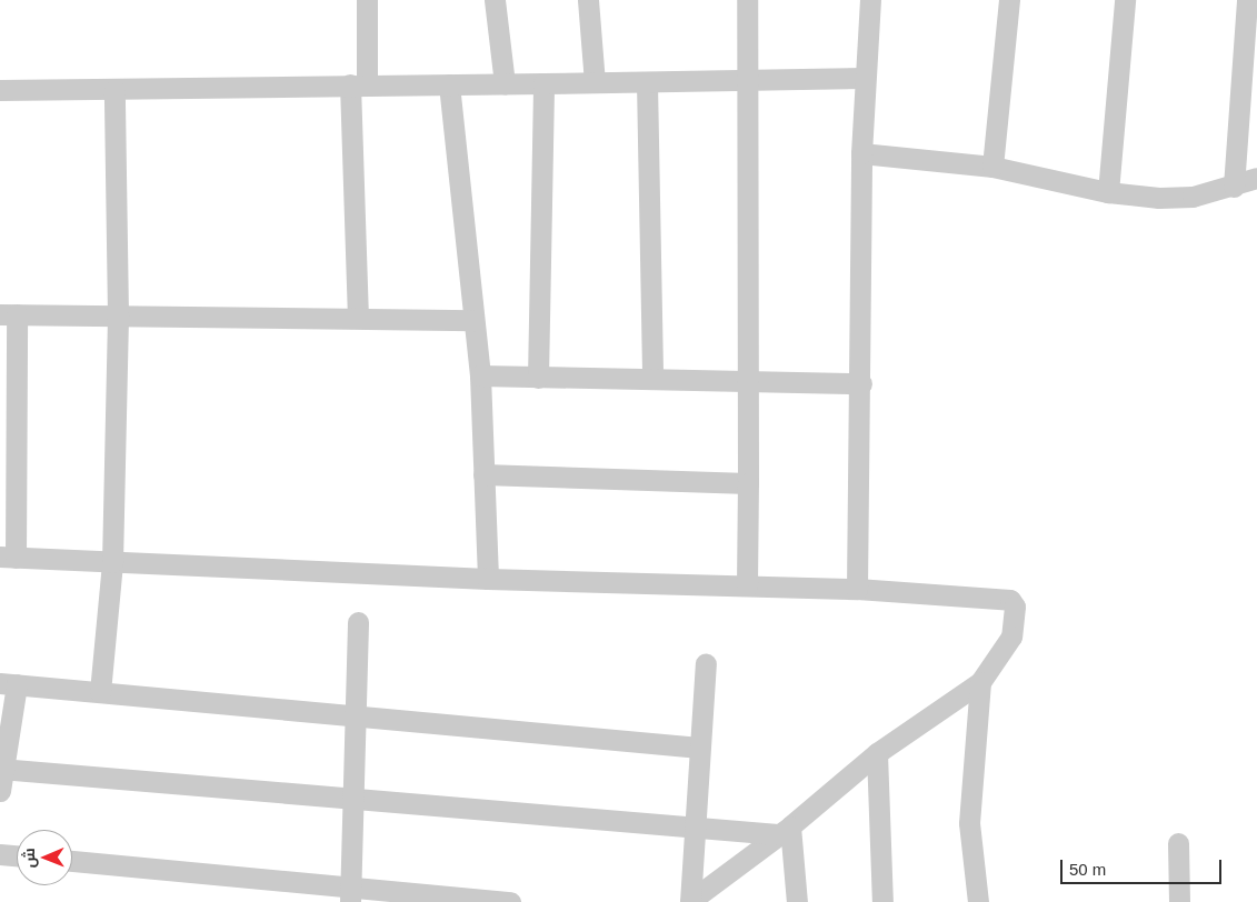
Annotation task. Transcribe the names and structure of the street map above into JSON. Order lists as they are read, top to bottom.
{
  "scale_bar": "50 m",
  "north": "left"
}
